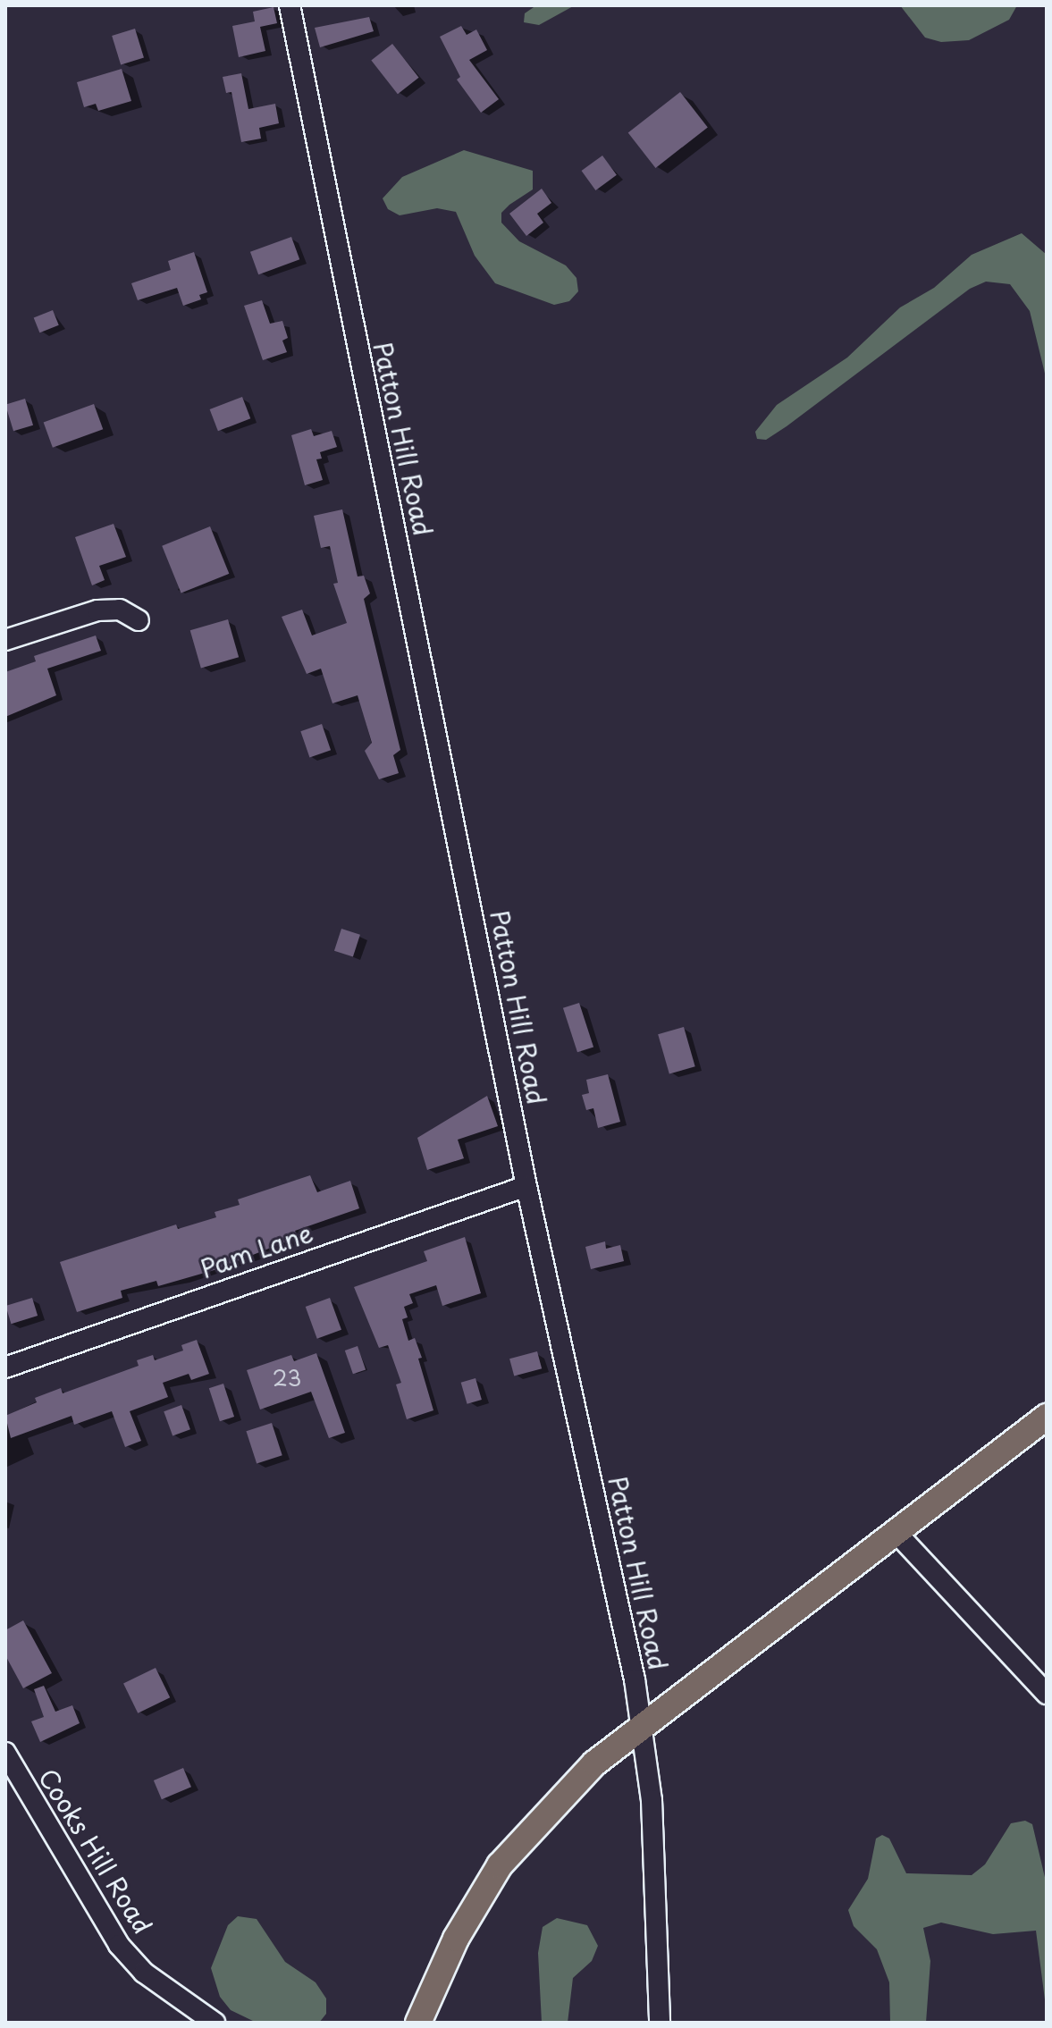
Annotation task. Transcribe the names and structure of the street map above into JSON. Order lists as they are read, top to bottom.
{
  "streets": {
    "street": ["Patton Hill Road", "Pam Lane", "Cooks Hill Road"]
  },
  "crossings": [
    ["Patton Hill Road", "Pam Lane"]
  ],
  "house_numbers": ["23"]
}
